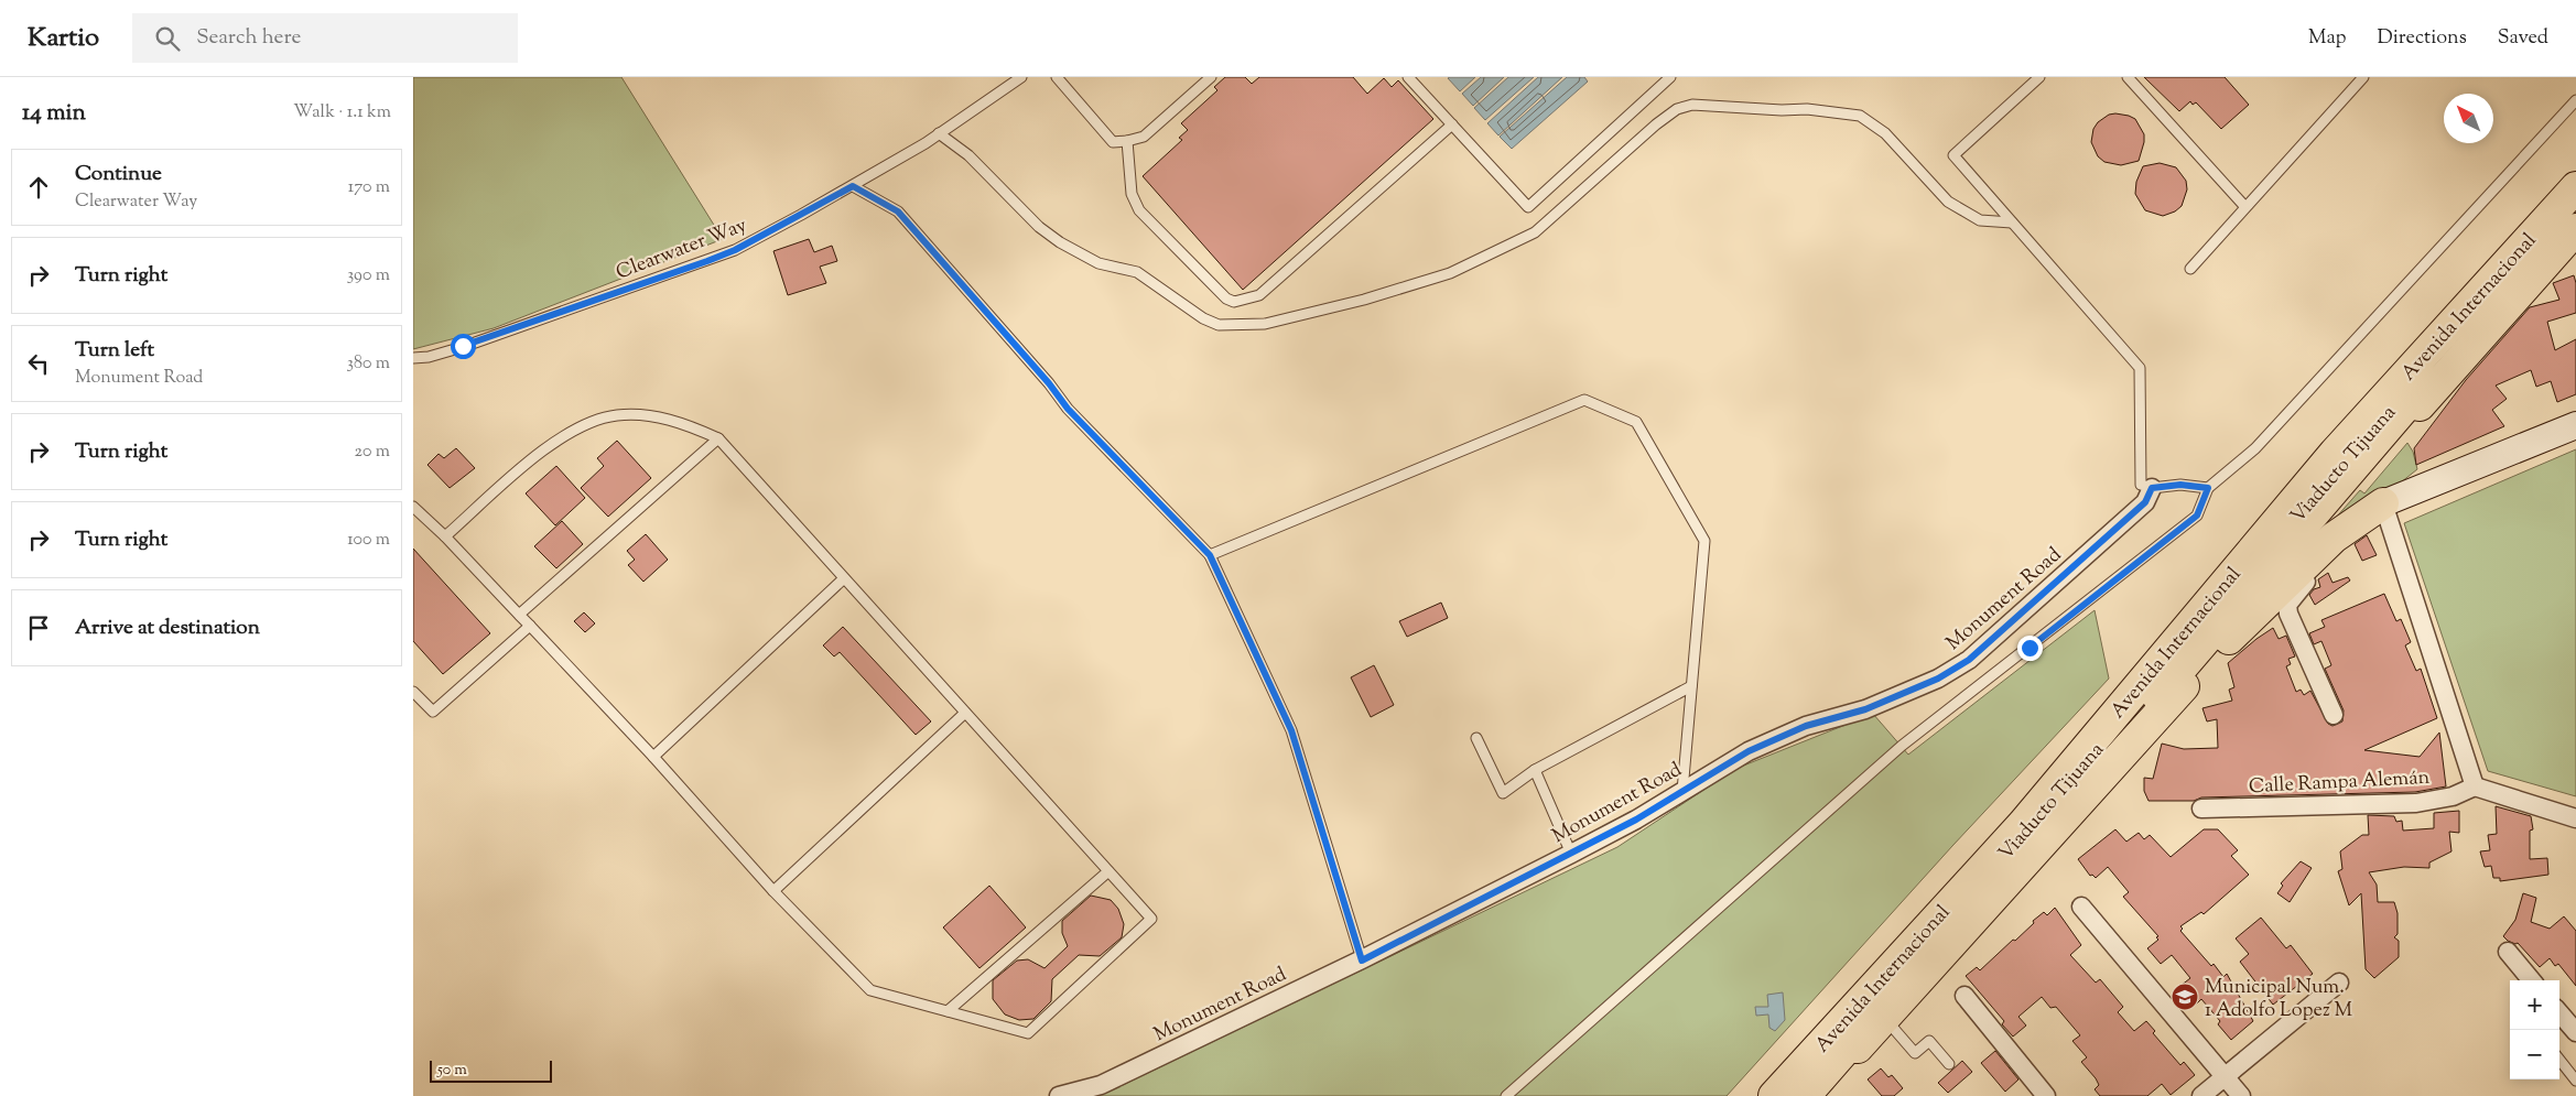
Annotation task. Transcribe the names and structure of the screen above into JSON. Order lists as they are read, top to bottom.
{
  "streets": {
    "highway": ["Avenida Internacional", "Viaducto Tijuana"],
    "street": ["Monument Road", "Calle Rampa Alemán"],
    "lane": ["Clearwater Way"]
  },
  "places": {
    "school or university": ["Municipal Num. 1 Adolfo Lopez M"]
  },
  "scale_bar": "50 m",
  "north": "top left",
  "page": {
    "header": "Kartio",
    "search": "Search here",
    "nav": ["Map", "Directions", "Saved"],
    "heading": ["14 min", "Walk · 1.1 km"],
    "list": [
      ["Continue", "Clearwater Way", "170 m"],
      ["Turn right", "390 m"],
      ["Turn left", "Monument Road", "380 m"],
      ["Turn right", "20 m"],
      ["Turn right", "100 m"],
      "Arrive at destination"
    ],
    "map_buttons": ["+", "−"],
    "scale": "50 m"
  }
}
